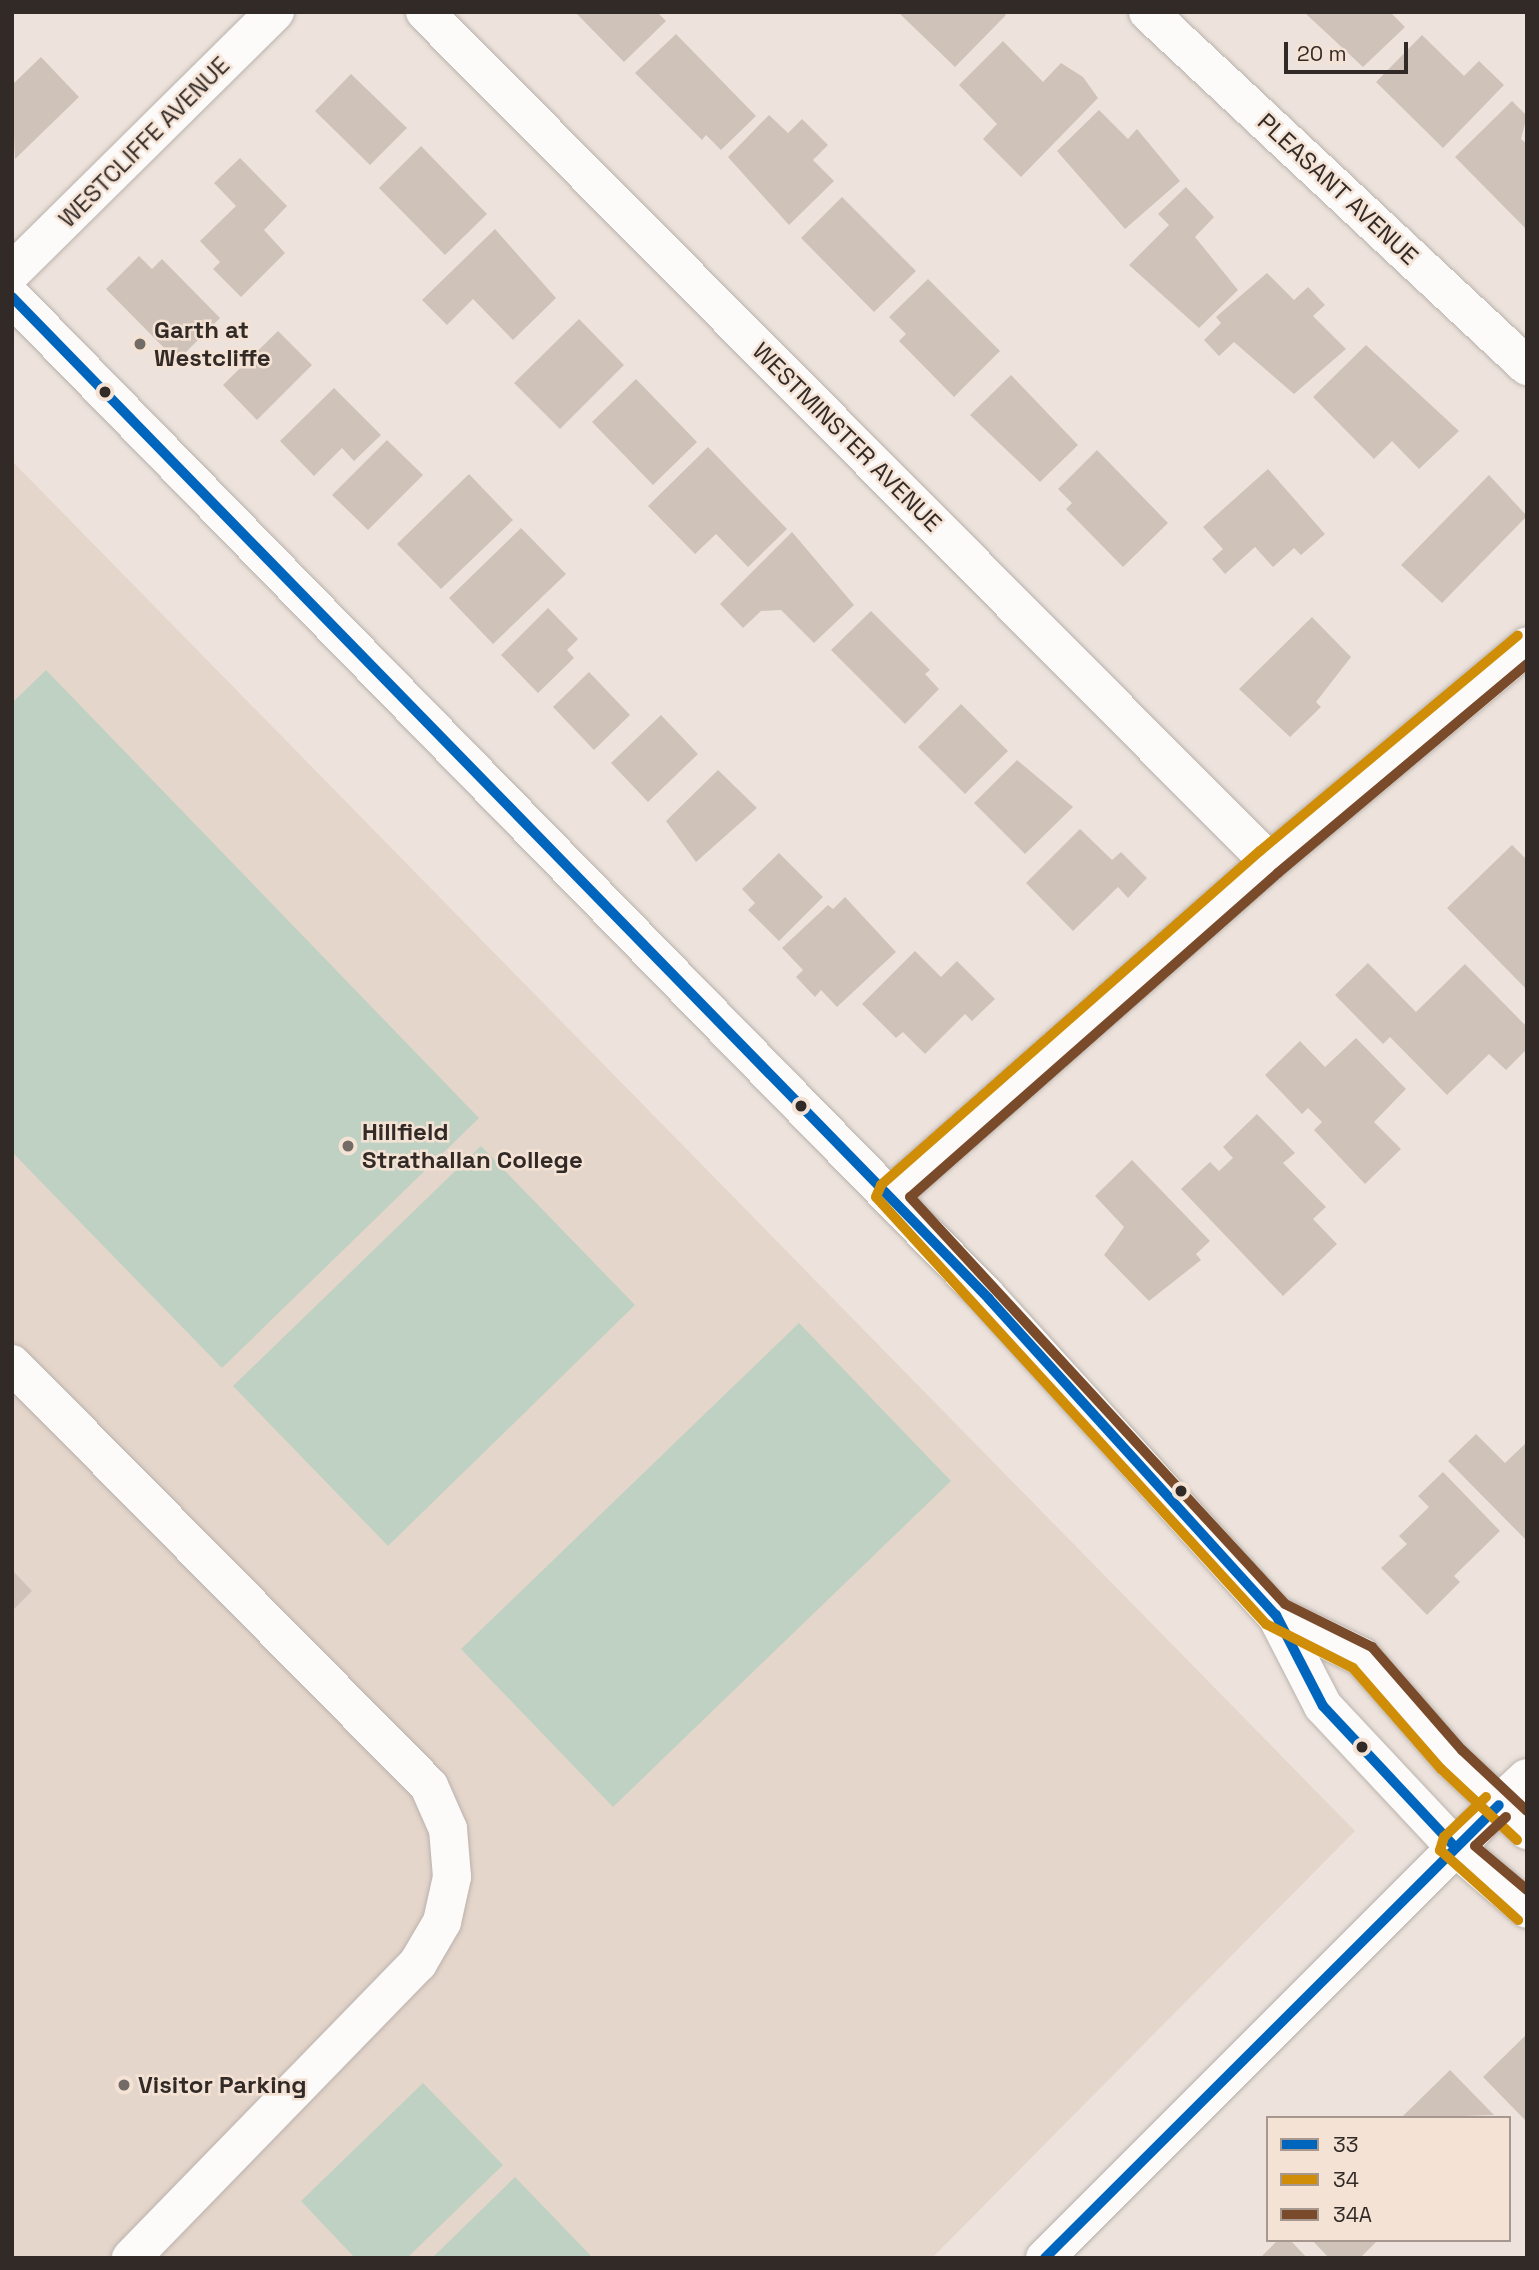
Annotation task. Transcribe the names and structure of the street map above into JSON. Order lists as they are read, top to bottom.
{
  "streets": {
    "main road": ["WESTCLIFFE AVENUE", "PLEASANT AVENUE", "WESTMINSTER AVENUE"]
  },
  "places": ["Garth at Westcliffe", "Hillfield Strathallan College", "Visitor Parking"],
  "lines": ["transit line 33", "transit line 34", "transit line 34A"],
  "legend": ["33", "34", "34A"],
  "scale_bar": "20 m"
}
